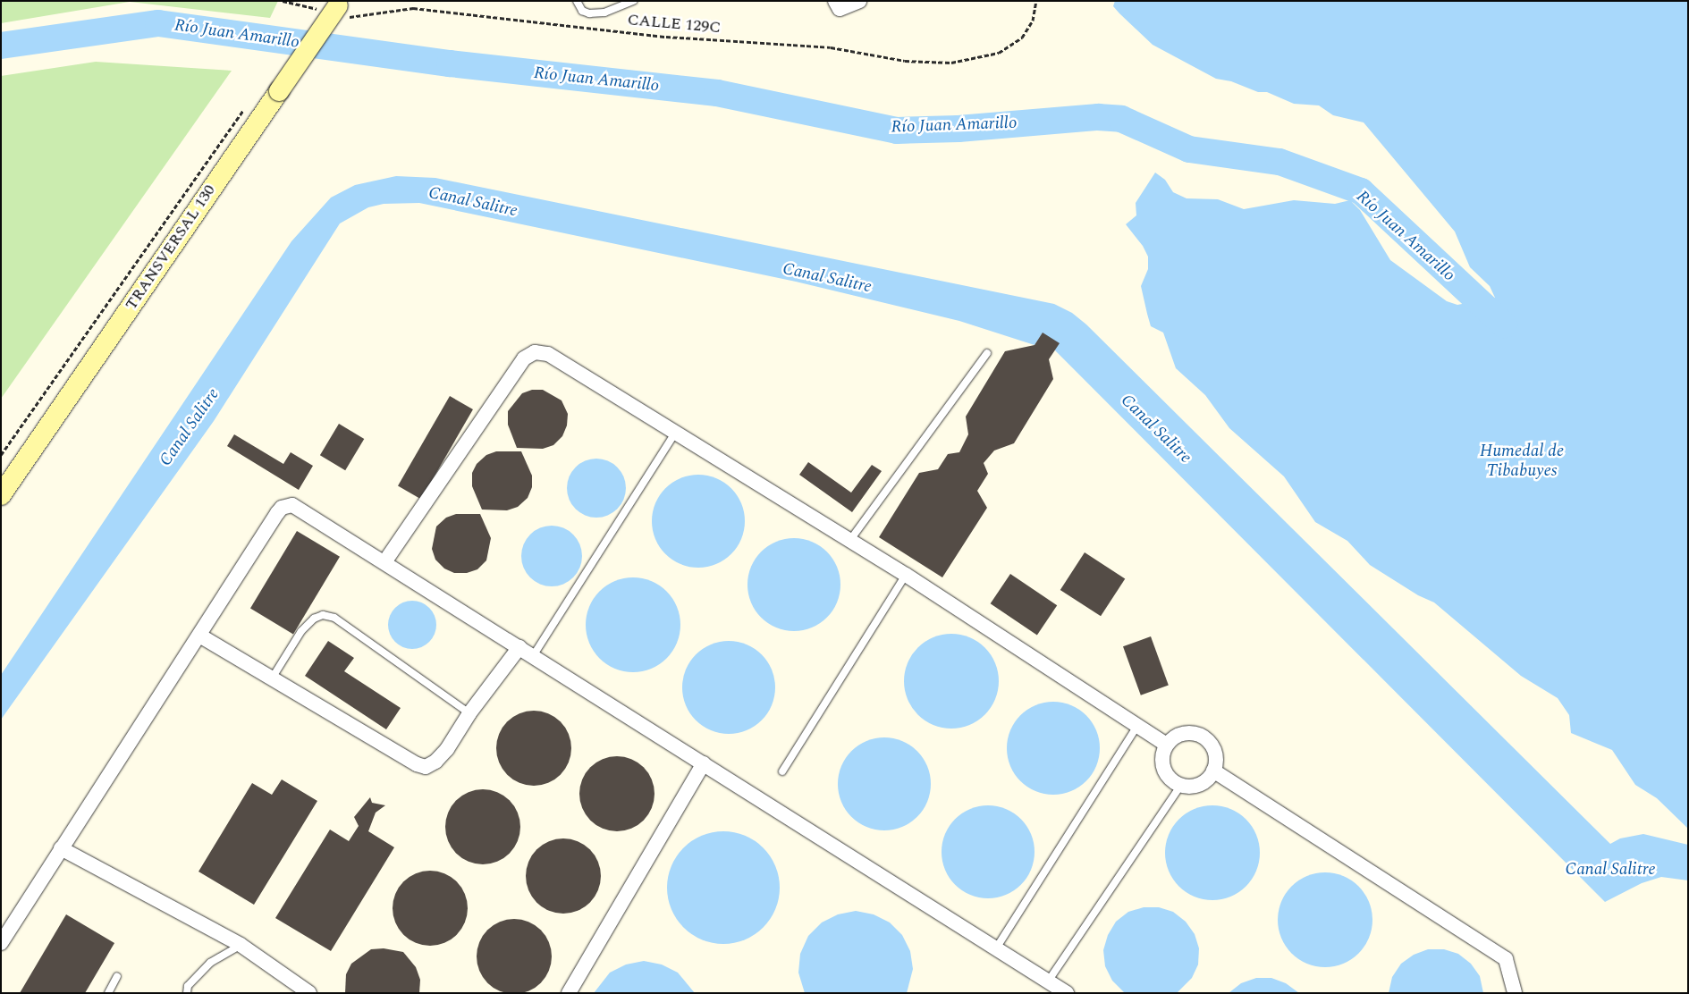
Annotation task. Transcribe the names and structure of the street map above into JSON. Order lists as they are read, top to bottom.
{
  "streets": {
    "main road": ["TRANSVERSAL 130"],
    "path": ["CALLE 129C"]
  },
  "crossings": [
    ["CALLE 129C", "TRANSVERSAL 130"]
  ],
  "water": ["Río Juan Amarillo", "Canal Salitre", "Humedal de Tibabuyes"]
}
